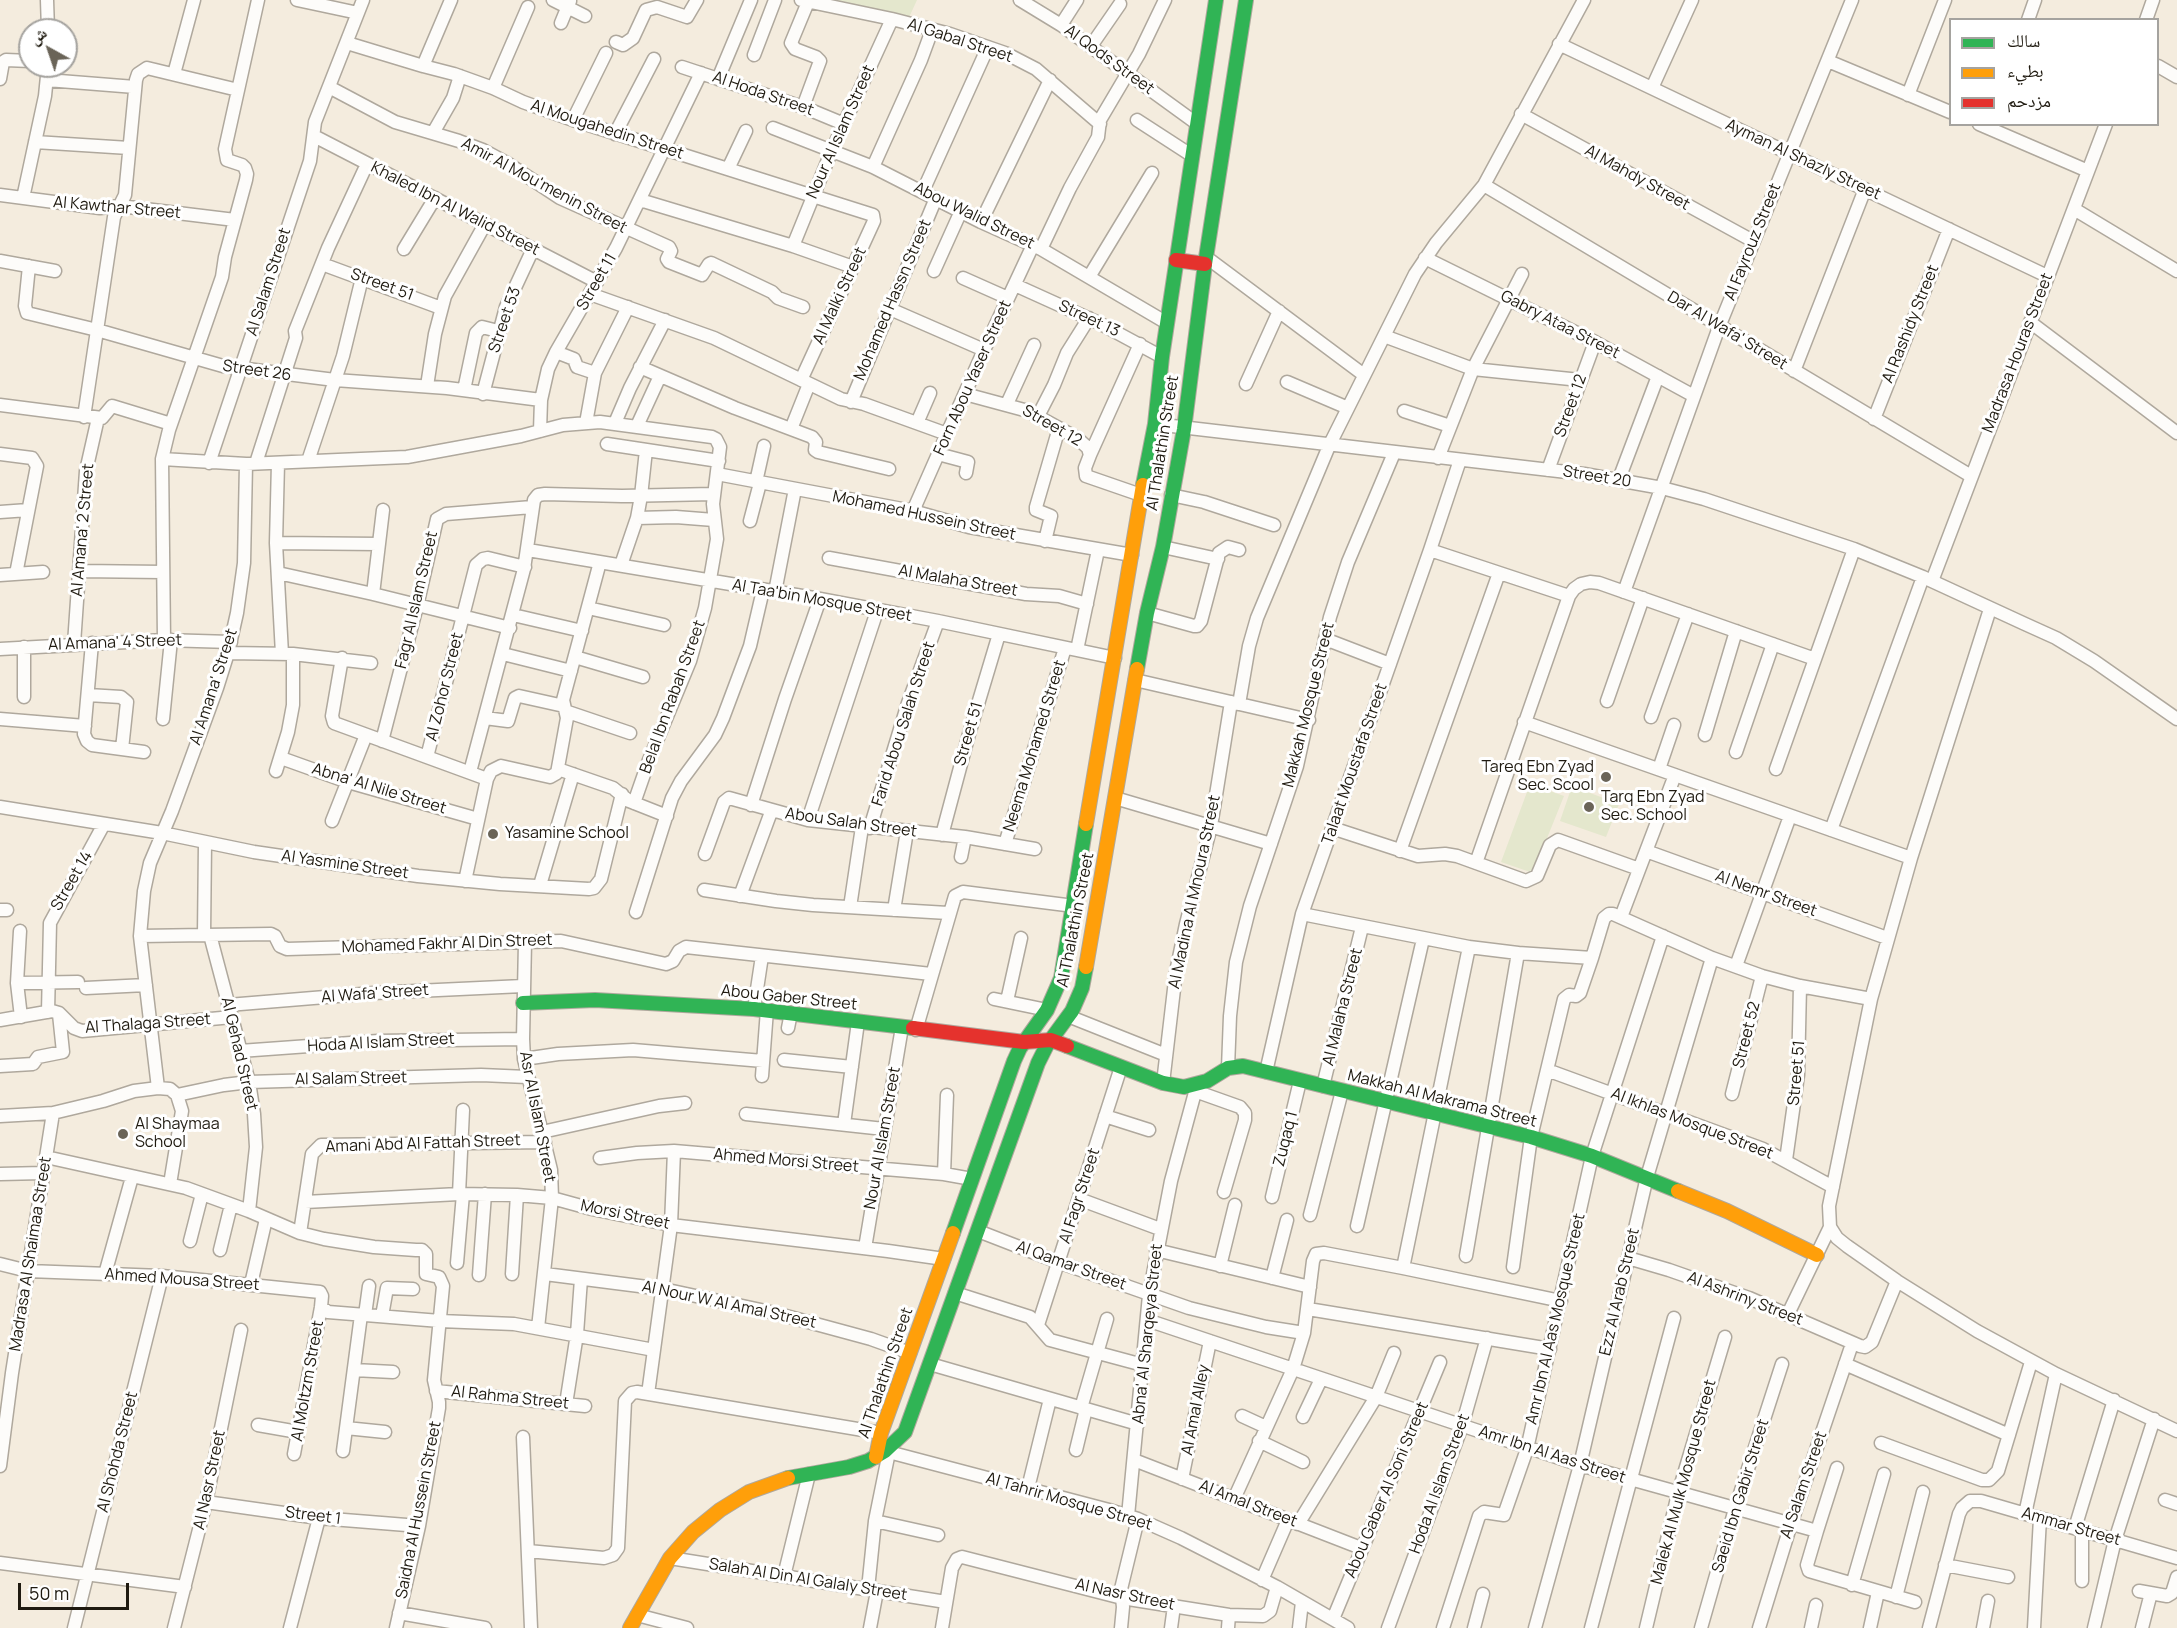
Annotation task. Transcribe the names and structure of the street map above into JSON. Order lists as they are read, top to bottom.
{
  "streets": {
    "street": [
      "Al Gabal Street",
      "Al Qods Street",
      "Al Hoda Street",
      "Al Mougahedin Street",
      "Nour Al Islam Street",
      "Ayman Al Shazly Street",
      "Al Mahdy Street",
      "Amir Al Mou'menin Street",
      "Al Kawthar Street",
      "Khaled Ibn Al Walid Street",
      "Abou Walid Street",
      "Al Fayrouz Street",
      "Al Salam Street",
      "Street 11",
      "Street 51",
      "Al Malki Street",
      "Mohamed Hassn Street",
      "Street 13",
      "Street 53",
      "Al Rashidy Street",
      "Gabry Ataa Street",
      "Dar Al Wafa' Street",
      "Madrasa Houras Street",
      "Street 26",
      "Forn Abou Yaser Street",
      "Street 12",
      "Al Thalathin Street",
      "Street 20",
      "Mohamed Hussein Street",
      "Al Amana' 2 Street",
      "Al Malaha Street",
      "Fagr Al Islam Street",
      "Al Taa'bin Mosque Street",
      "Al Amana' 4 Street",
      "Al Amana' Street",
      "Al Zohor Street",
      "Belal Ibn Rabah Street",
      "Makkah Mosque Street",
      "Farid Abou Salah Street",
      "Neema Mohamed Street",
      "Talaat Moustafa Street",
      "Abna' Al Nile Street",
      "Abou Salah Street",
      "Al Yasmine Street",
      "Street 14",
      "Al Madina Al Mnoura Street",
      "Al Nemr Street",
      "Mohamed Fakhr Al Din Street",
      "Al Wafa' Street",
      "Abou Gaber Street",
      "Al Thalaga Street",
      "Street 52",
      "Hoda Al Islam Street",
      "Al Gehad Street",
      "Makkah Al Makrama Street",
      "Asr Al Islam Street",
      "Al Ikhlas Mosque Street",
      "Zuqaq 1",
      "Amani Abd Al Fattah Street",
      "Ahmed Morsi Street",
      "Al Fagr Street",
      "Morsi Street",
      "Madrasa Al Shaimaa Street",
      "Al Qamar Street",
      "Ahmed Mousa Street",
      "Ezz Al Arab Street",
      "Al Ashriny Street",
      "Al Nour W Al Amal Street",
      "Amr Ibn Al Aas Mosque Street",
      "Abna' Al Sharqeya Street",
      "Al Moltzm Street",
      "Al Rahma Street",
      "Al Amal Alley",
      "Al Shohda Street",
      "Amr Ibn Al Aas Street",
      "Al Nasr Street",
      "Malek Al Mulk Mosque Street",
      "Abou Gaber Al Soni Street",
      "Saeid Ibn Gabir Street",
      "Al Tahrir Mosque Street",
      "Al Amal Street",
      "Saidna Al Hussein Street",
      "Street 1",
      "Ammar Street",
      "Salah Al Din Al Galaly Street"
    ]
  },
  "crossings": [
    ["Al Gabal Street", "Nour Al Islam Street"],
    ["Al Gabal Street", "Forn Abou Yaser Street"],
    ["Al Qods Street", "Forn Abou Yaser Street"],
    ["Al Qods Street", "Al Thalathin Street"],
    ["Al Hoda Street", "Nour Al Islam Street"],
    ["Al Hoda Street", "Street 11"],
    ["Al Mougahedin Street", "Nour Al Islam Street"],
    ["Al Mougahedin Street", "Al Salam Street"],
    ["Al Mougahedin Street", "Street 11"],
    ["Al Mougahedin Street", "Al Malki Street"],
    ["Nour Al Islam Street", "Abou Walid Street"],
    ["Nour Al Islam Street", "Mohamed Fakhr Al Din Street"],
    ["Nour Al Islam Street", "Abou Gaber Street"],
    ["Nour Al Islam Street", "Ahmed Morsi Street"],
    ["Nour Al Islam Street", "Morsi Street"],
    ["Ayman Al Shazly Street", "Al Fayrouz Street"],
    ["Ayman Al Shazly Street", "Al Rashidy Street"],
    ["Ayman Al Shazly Street", "Madrasa Houras Street"],
    ["Ayman Al Shazly Street", "Al Madina Al Mnoura Street"],
    ["Al Mahdy Street", "Al Fayrouz Street"],
    ["Al Mahdy Street", "Al Madina Al Mnoura Street"],
    ["Amir Al Mou'menin Street", "Al Salam Street"],
    ["Amir Al Mou'menin Street", "Street 11"],
    ["Khaled Ibn Al Walid Street", "Al Salam Street"],
    ["Khaled Ibn Al Walid Street", "Street 11"],
    ["Khaled Ibn Al Walid Street", "Street 53"],
    ["Khaled Ibn Al Walid Street", "Al Amana' Street"],
    ["Abou Walid Street", "Mohamed Hassn Street"],
    ["Abou Walid Street", "Forn Abou Yaser Street"],
    ["Abou Walid Street", "Al Thalathin Street"],
    ["Al Fayrouz Street", "Gabry Ataa Street"],
    ["Al Fayrouz Street", "Dar Al Wafa' Street"],
    ["Al Fayrouz Street", "Street 20"],
    ["Al Salam Street", "Street 26"],
    ["Al Salam Street", "Al Gehad Street"],
    ["Al Salam Street", "Asr Al Islam Street"],
    ["Al Salam Street", "Al Ashriny Street"],
    ["Al Salam Street", "Amr Ibn Al Aas Street"],
    ["Street 11", "Street 26"],
    ["Street 51", "Al Taa'bin Mosque Street"],
    ["Street 51", "Al Amana' Street"],
    ["Street 51", "Abou Salah Street"],
    ["Street 51", "Al Ikhlas Mosque Street"],
    ["Street 13", "Forn Abou Yaser Street"],
    ["Street 13", "Al Thalathin Street"],
    ["Street 53", "Street 26"],
    ["Al Rashidy Street", "Dar Al Wafa' Street"],
    ["Gabry Ataa Street", "Street 12"],
    ["Gabry Ataa Street", "Al Madina Al Mnoura Street"],
    ["Dar Al Wafa' Street", "Madrasa Houras Street"],
    ["Dar Al Wafa' Street", "Al Madina Al Mnoura Street"],
    ["Madrasa Houras Street", "Street 20"],
    ["Street 26", "Al Amana' Street"],
    ["Forn Abou Yaser Street", "Street 12"],
    ["Forn Abou Yaser Street", "Mohamed Hussein Street"],
    ["Street 12", "Al Thalathin Street"],
    ["Street 12", "Street 20"],
    ["Al Thalathin Street", "Street 20"],
    ["Al Thalathin Street", "Mohamed Hussein Street"],
    ["Al Thalathin Street", "Al Taa'bin Mosque Street"],
    ["Al Thalathin Street", "Abou Gaber Street"],
    ["Al Thalathin Street", "Ahmed Morsi Street"],
    ["Al Thalathin Street", "Morsi Street"],
    ["Al Thalathin Street", "Al Qamar Street"],
    ["Al Thalathin Street", "Al Nour W Al Amal Street"],
    ["Al Thalathin Street", "Al Tahrir Mosque Street"],
    ["Street 20", "Makkah Mosque Street"],
    ["Street 20", "Talaat Moustafa Street"],
    ["Street 20", "Al Madina Al Mnoura Street"],
    ["Mohamed Hussein Street", "Belal Ibn Rabah Street"],
    ["Mohamed Hussein Street", "Neema Mohamed Street"],
    ["Al Amana' 2 Street", "Al Amana' 4 Street"],
    ["Al Malaha Street", "Neema Mohamed Street"],
    ["Al Malaha Street", "Makkah Al Makrama Street"],
    ["Fagr Al Islam Street", "Al Zohor Street"],
    ["Al Taa'bin Mosque Street", "Belal Ibn Rabah Street"],
    ["Al Taa'bin Mosque Street", "Farid Abou Salah Street"],
    ["Al Taa'bin Mosque Street", "Neema Mohamed Street"],
    ["Al Amana' 4 Street", "Al Amana' Street"],
    ["Al Amana' Street", "Al Yasmine Street"],
    ["Al Amana' Street", "Mohamed Fakhr Al Din Street"],
    ["Al Amana' Street", "Al Thalaga Street"],
    ["Makkah Mosque Street", "Makkah Al Makrama Street"],
    ["Farid Abou Salah Street", "Abou Salah Street"],
    ["Neema Mohamed Street", "Abou Salah Street"],
    ["Talaat Moustafa Street", "Makkah Al Makrama Street"],
    ["Al Yasmine Street", "Street 14"],
    ["Al Yasmine Street", "Al Gehad Street"],
    ["Street 14", "Al Thalaga Street"],
    ["Mohamed Fakhr Al Din Street", "Al Gehad Street"],
    ["Mohamed Fakhr Al Din Street", "Asr Al Islam Street"],
    ["Al Wafa' Street", "Al Gehad Street"],
    ["Al Wafa' Street", "Asr Al Islam Street"],
    ["Abou Gaber Street", "Asr Al Islam Street"],
    ["Al Thalaga Street", "Al Gehad Street"],
    ["Hoda Al Islam Street", "Al Gehad Street"],
    ["Hoda Al Islam Street", "Asr Al Islam Street"],
    ["Hoda Al Islam Street", "Amr Ibn Al Aas Street"],
    ["Makkah Al Makrama Street", "Zuqaq 1"],
    ["Makkah Al Makrama Street", "Ezz Al Arab Street"],
    ["Makkah Al Makrama Street", "Amr Ibn Al Aas Mosque Street"],
    ["Asr Al Islam Street", "Amani Abd Al Fattah Street"],
    ["Asr Al Islam Street", "Morsi Street"],
    ["Asr Al Islam Street", "Al Nour W Al Amal Street"],
    ["Al Ikhlas Mosque Street", "Ezz Al Arab Street"],
    ["Al Ikhlas Mosque Street", "Amr Ibn Al Aas Mosque Street"],
    ["Amani Abd Al Fattah Street", "Morsi Street"],
    ["Amani Abd Al Fattah Street", "Saidna Al Hussein Street"],
    ["Al Fagr Street", "Al Qamar Street"],
    ["Madrasa Al Shaimaa Street", "Ahmed Mousa Street"],
    ["Al Qamar Street", "Abna' Al Sharqeya Street"],
    ["Ahmed Mousa Street", "Al Moltzm Street"],
    ["Ahmed Mousa Street", "Al Shohda Street"],
    ["Ezz Al Arab Street", "Al Ashriny Street"],
    ["Ezz Al Arab Street", "Amr Ibn Al Aas Street"],
    ["Amr Ibn Al Aas Mosque Street", "Amr Ibn Al Aas Street"],
    ["Abna' Al Sharqeya Street", "Amr Ibn Al Aas Street"],
    ["Abna' Al Sharqeya Street", "Al Nasr Street"],
    ["Abna' Al Sharqeya Street", "Al Tahrir Mosque Street"],
    ["Abna' Al Sharqeya Street", "Al Amal Street"],
    ["Al Rahma Street", "Saidna Al Hussein Street"],
    ["Al Amal Alley", "Amr Ibn Al Aas Street"],
    ["Al Amal Alley", "Al Amal Street"],
    ["Amr Ibn Al Aas Street", "Malek Al Mulk Mosque Street"],
    ["Amr Ibn Al Aas Street", "Abou Gaber Al Soni Street"],
    ["Amr Ibn Al Aas Street", "Saeid Ibn Gabir Street"],
    ["Al Nasr Street", "Al Tahrir Mosque Street"],
    ["Al Nasr Street", "Street 1"],
    ["Al Nasr Street", "Salah Al Din Al Galaly Street"],
    ["Abou Gaber Al Soni Street", "Al Tahrir Mosque Street"],
    ["Abou Gaber Al Soni Street", "Al Amal Street"],
    ["Saidna Al Hussein Street", "Street 1"]
  ],
  "places": [
    "Tareq Ebn Zyad Sec. Scool",
    "Tarq Ebn Zyad Sec. School",
    "Yasamine School",
    "Al Shaymaa School"
  ],
  "legend": ["سالك", "بطيء", "مزدحم"],
  "scale_bar": "50 m",
  "north": "top left"
}
